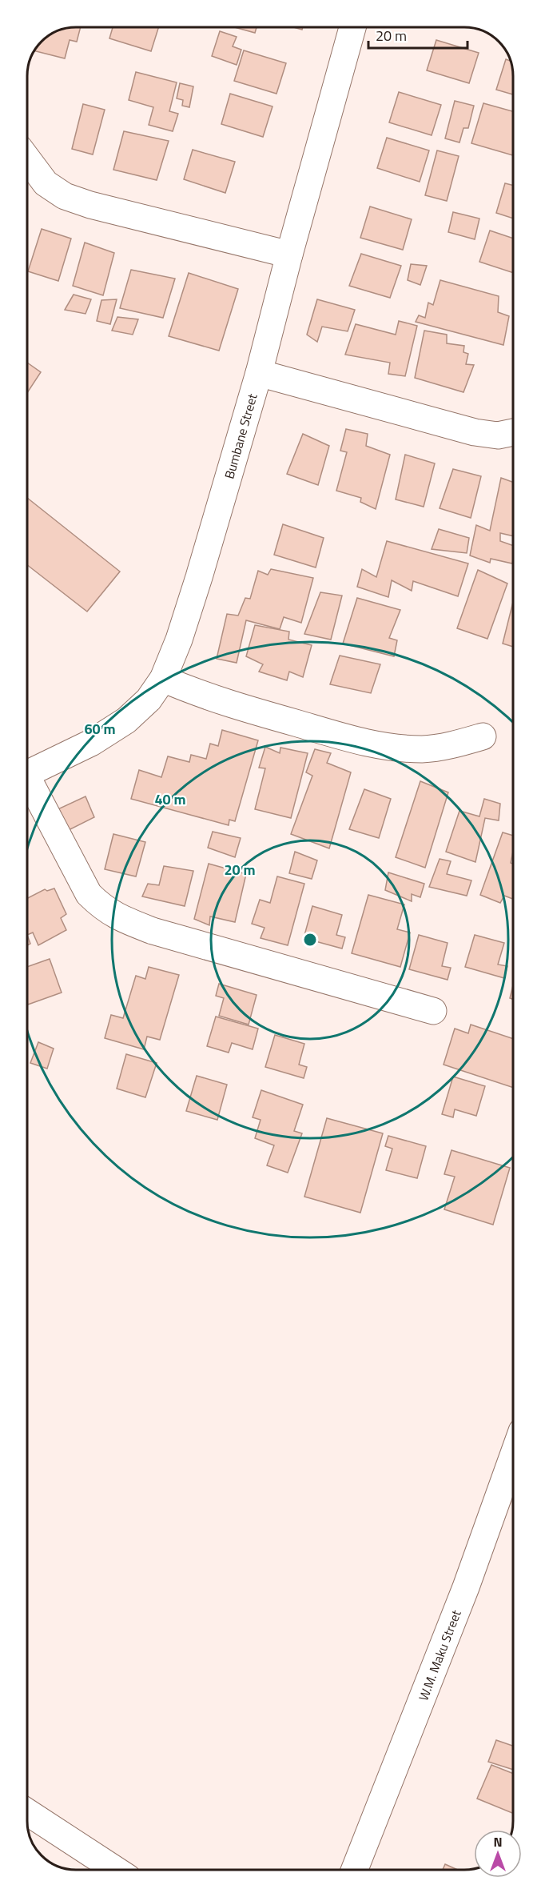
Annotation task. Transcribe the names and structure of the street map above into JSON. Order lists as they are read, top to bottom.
{
  "streets": {
    "street": ["Bumbane Street", "W.M. Maku Street"]
  },
  "scale_bar": "20 m",
  "north": "top",
  "rings": ["60 m", "40 m", "20 m"]
}
